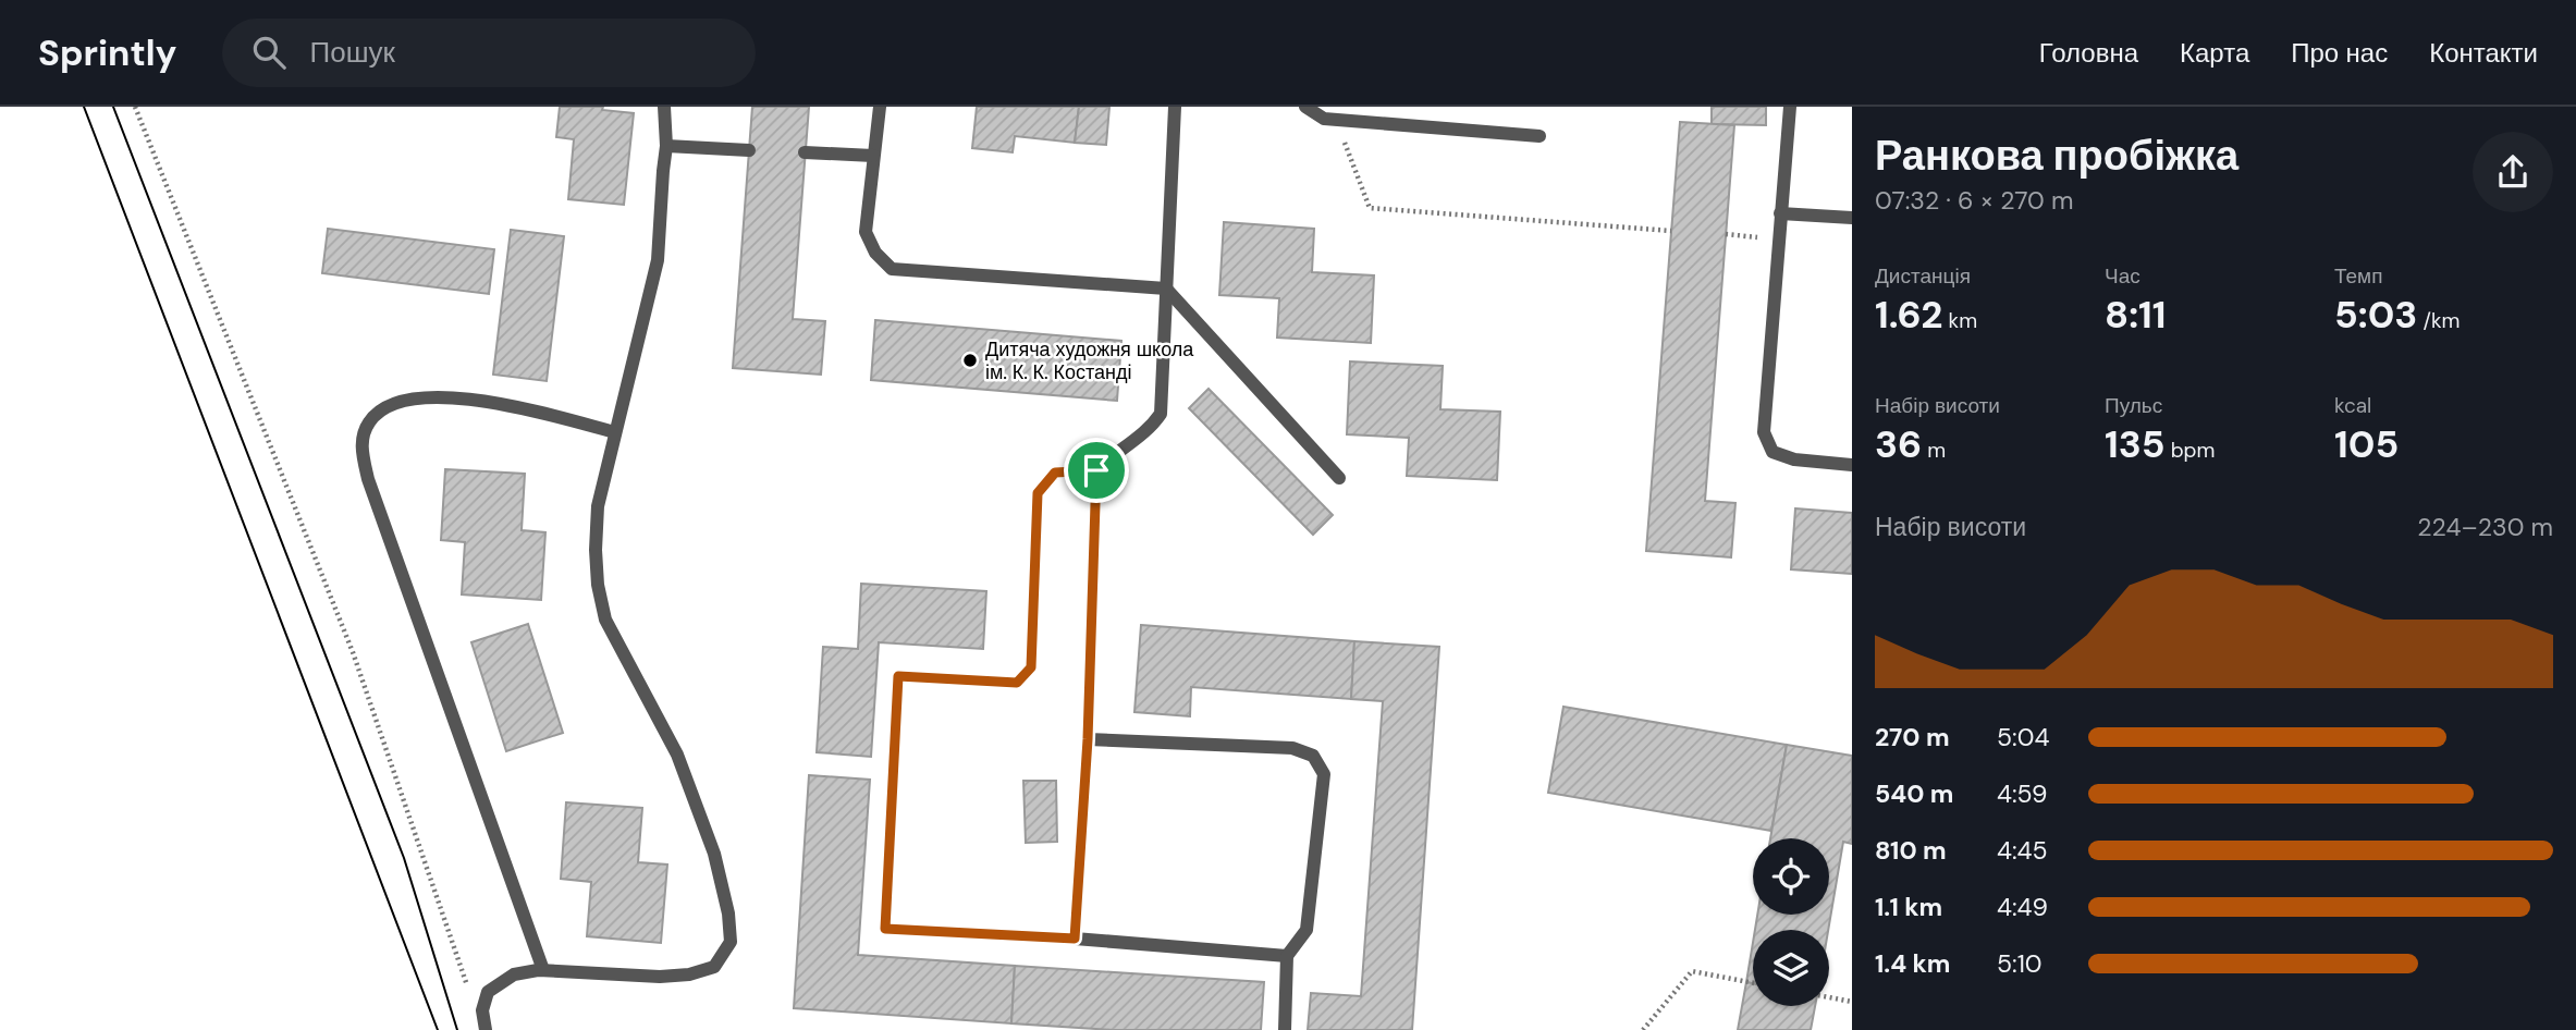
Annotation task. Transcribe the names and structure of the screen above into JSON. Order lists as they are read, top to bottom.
{
  "places": ["Дитяча художня школа ім. К. К. Костанді"],
  "page": {
    "header": "Sprintly",
    "search": "Пошук",
    "nav": [
      "Головна",
      "Карта",
      "Про нас",
      "Контакти"
    ],
    "heading": ["Ранкова пробіжка", "07:32 · 6 × 270 m"],
    "stats": [
      ["Дистанція", "1.62 km"],
      ["Час", "8:11"],
      ["Темп", "5:03 /km"],
      ["Набір висоти", "36 m"],
      ["Пульс", "135 bpm"],
      ["kcal", "105"]
    ],
    "chart": ["Набір висоти", "224–230 m"],
    "list": [
      {
        "name": "270 m",
        "note": "5:04"
      },
      {
        "name": "540 m",
        "note": "4:59"
      },
      {
        "name": "810 m",
        "note": "4:45"
      },
      {
        "name": "1.1 km",
        "note": "4:49"
      },
      {
        "name": "1.4 km",
        "note": "5:10"
      }
    ]
  }
}
